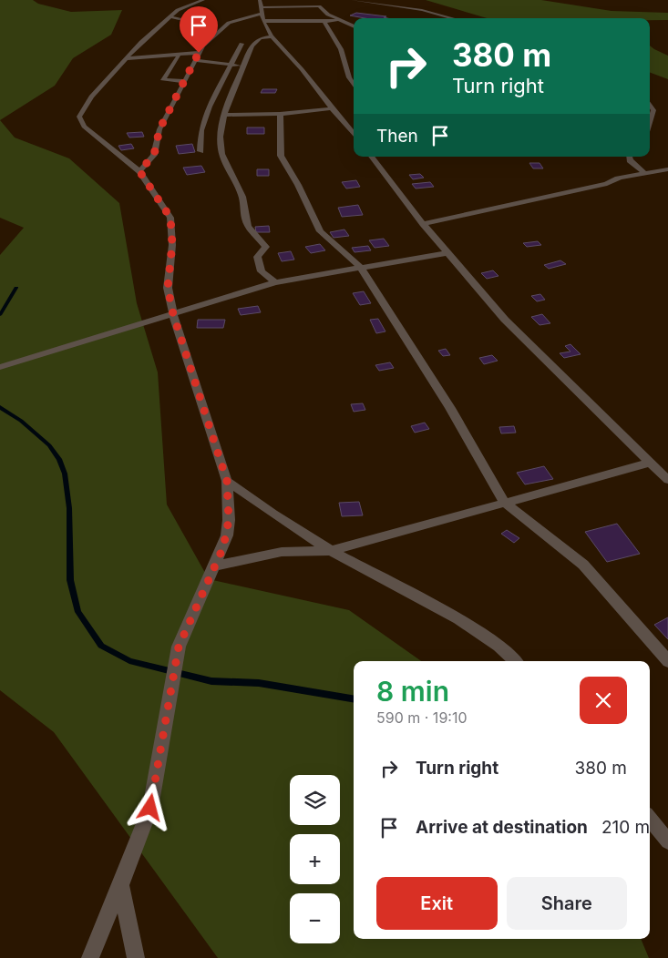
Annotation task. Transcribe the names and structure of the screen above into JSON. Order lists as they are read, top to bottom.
{
  "page": {
    "turn": ["380 m", "Turn right"],
    "then": "Then",
    "heading": ["8 min", "590 m · 19:10"],
    "list": [
      {
        "name": "Turn right",
        "value": "380 m"
      },
      {
        "name": "Arrive at destination",
        "value": "210 m"
      }
    ],
    "map_buttons": ["+", "−"],
    "buttons": ["Exit", "Share"]
  }
}
